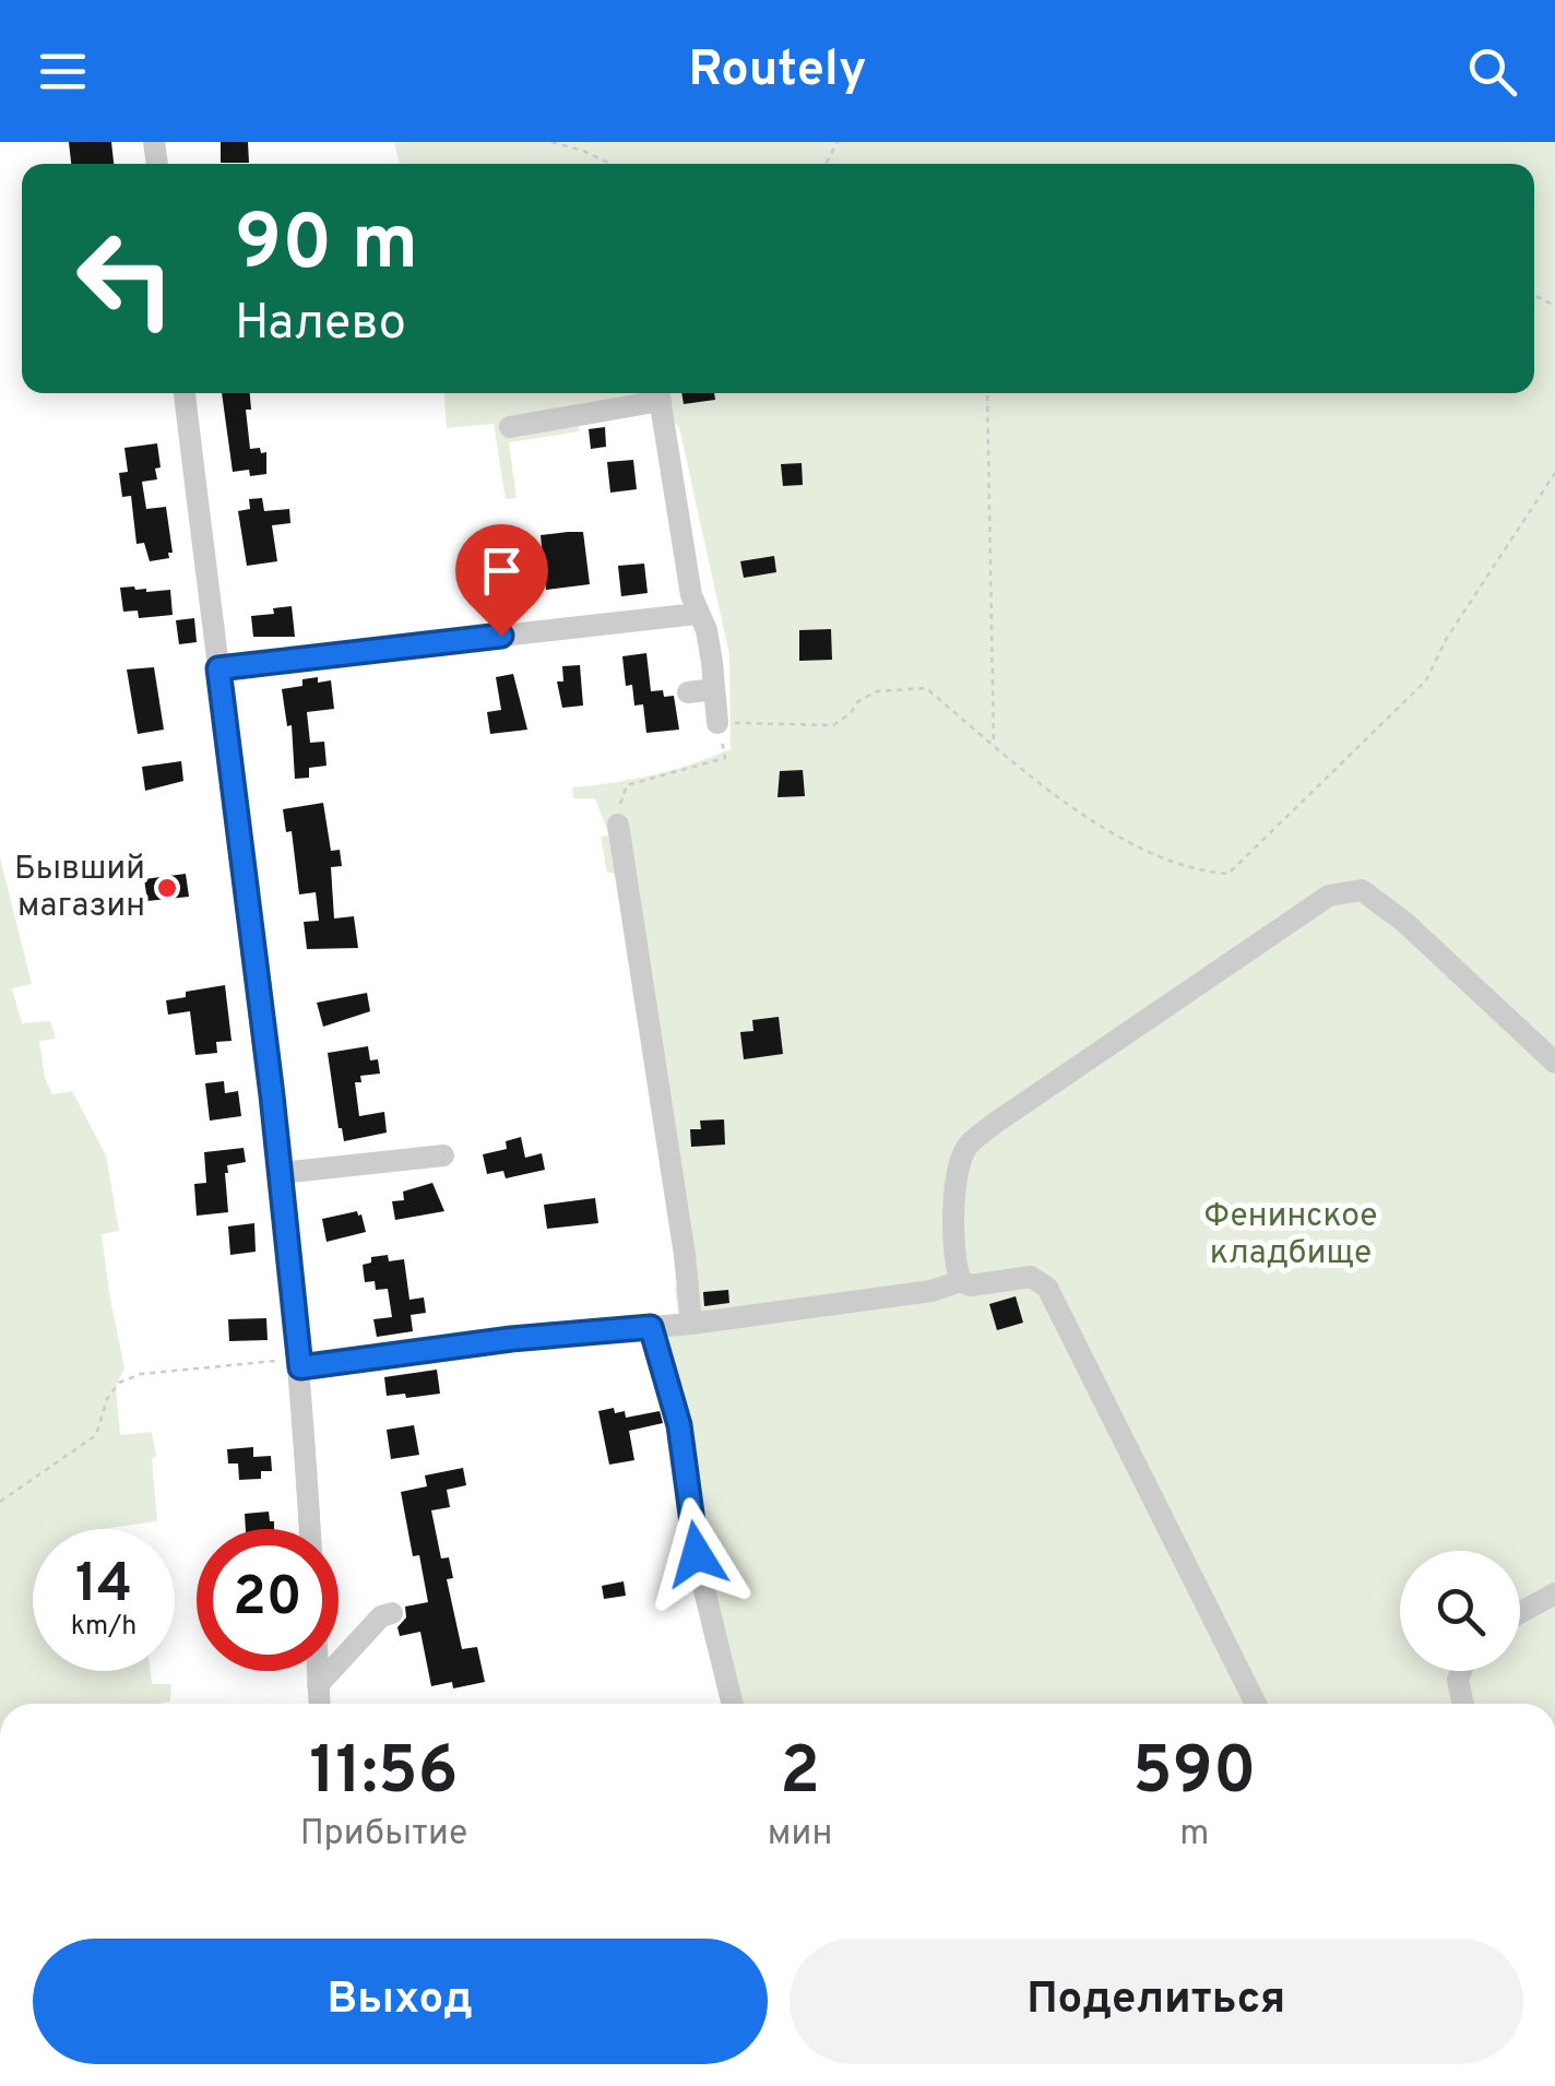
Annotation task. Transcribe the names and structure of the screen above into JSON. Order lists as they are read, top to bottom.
{
  "parks": ["Фенинское кладбище"],
  "places": ["Бывший магазин"],
  "page": {
    "header": "Routely",
    "turn": ["90 m", "Налево"],
    "speed": "14 km/h",
    "limit": "20",
    "eta": [
      "11:56",
      "Прибытие",
      "2",
      "мин",
      "590",
      "m"
    ],
    "buttons": ["Выход", "Поделиться"]
  }
}
